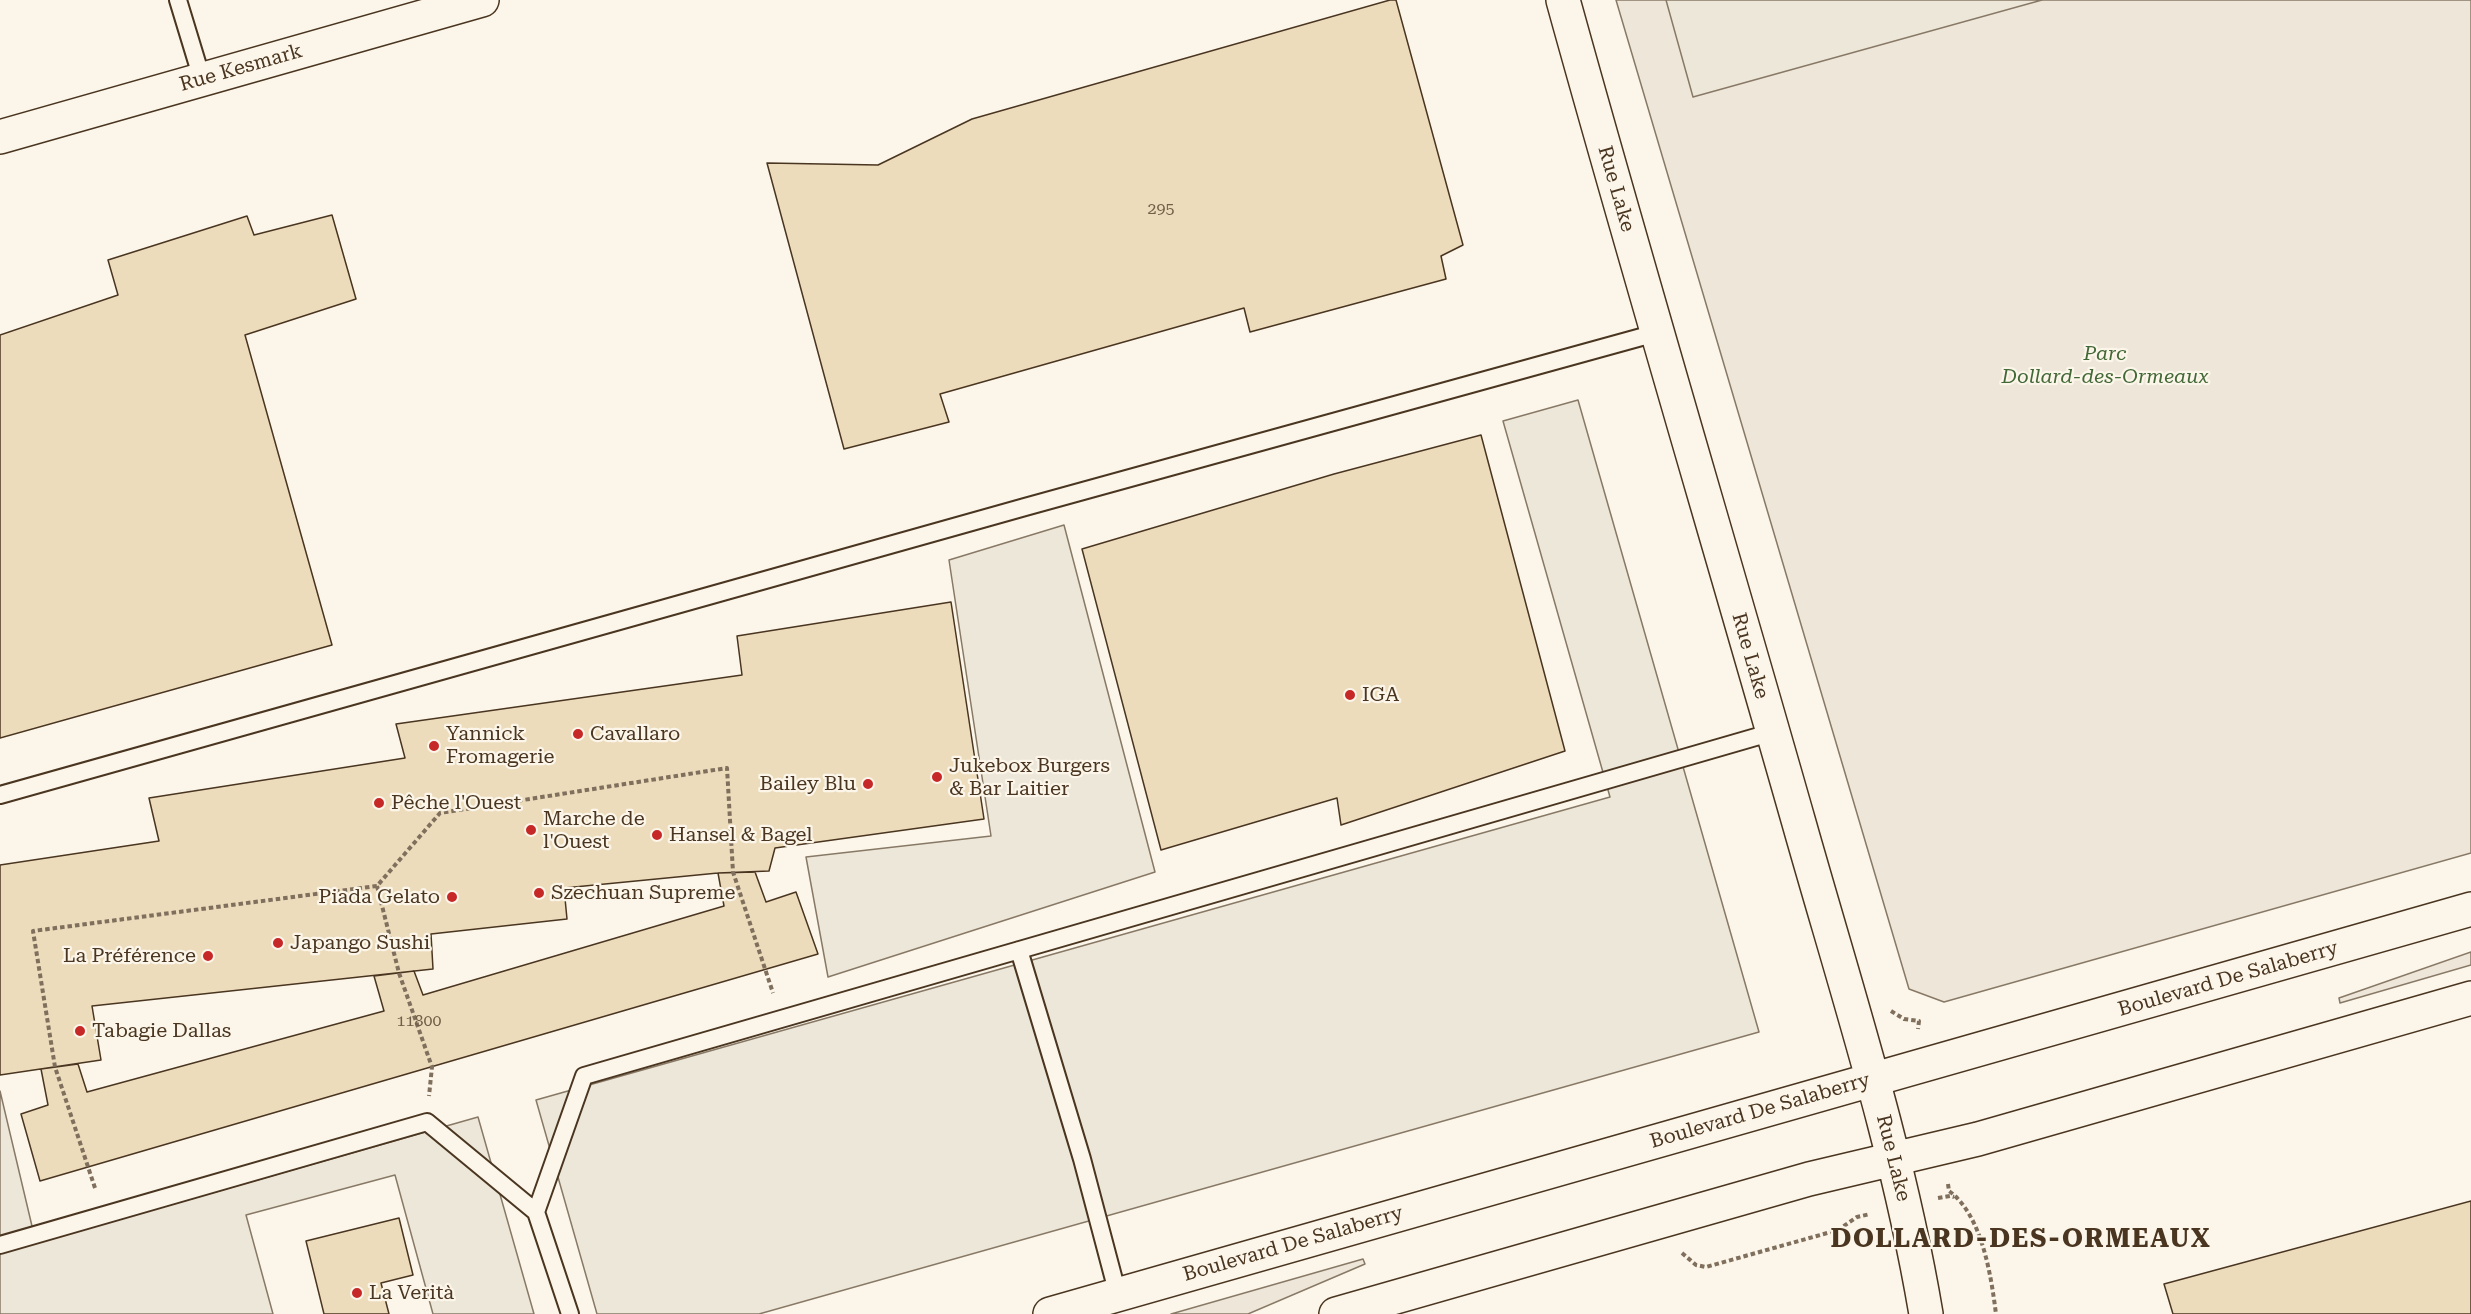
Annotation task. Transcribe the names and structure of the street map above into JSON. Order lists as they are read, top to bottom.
{
  "streets": {
    "street": ["Rue Kesmark", "Rue Lake", "Boulevard De Salaberry"]
  },
  "crossings": [
    ["Rue Lake", "Boulevard De Salaberry"]
  ],
  "districts": ["DOLLARD-DES-ORMEAUX"],
  "parks": ["Parc Dollard-des-Ormeaux"],
  "places": [
    "IGA",
    "Cavallaro",
    "Yannick Fromagerie",
    "Jukebox Burgers & Bar Laitier",
    "Bailey Blu",
    "Pêche l'Ouest",
    "Marche de l'Ouest",
    "Hansel & Bagel",
    "Szechuan Supreme",
    "Piada Gelato",
    "Japango Sushi",
    "La Préférence",
    "Tabagie Dallas",
    "La Verità"
  ],
  "house_numbers": ["295", "11800"]
}
